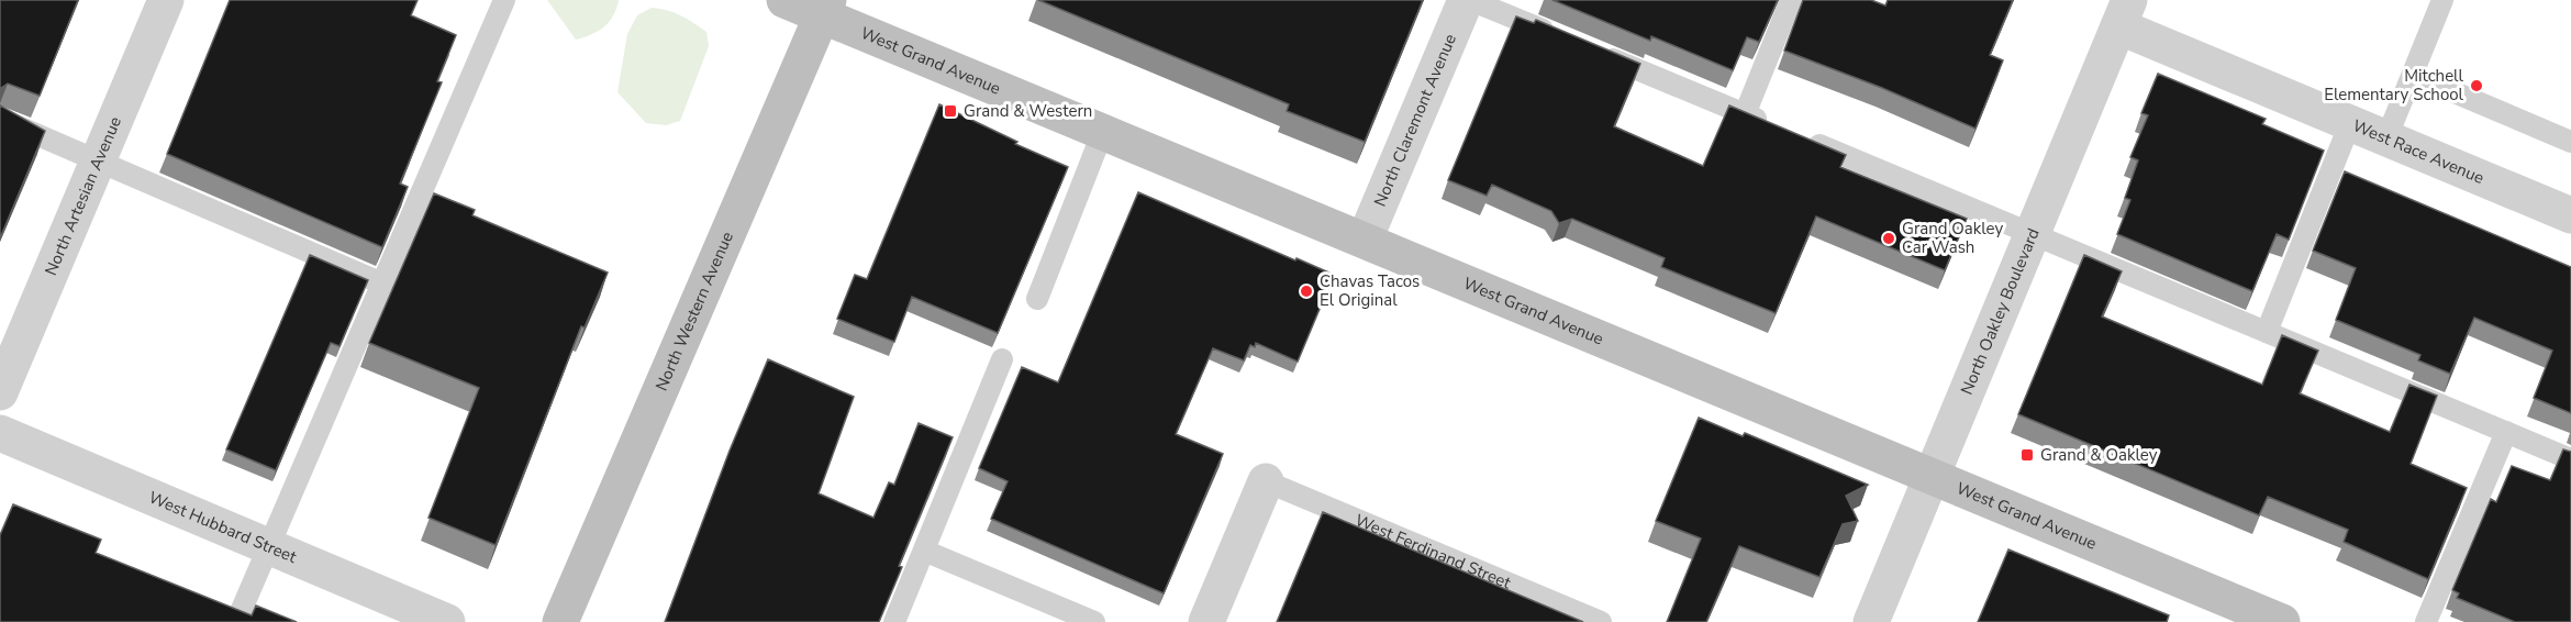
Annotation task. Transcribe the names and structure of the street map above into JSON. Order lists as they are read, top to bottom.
{
  "streets": {
    "main road": ["West Grand Avenue", "North Western Avenue"],
    "street": [
      "North Claremont Avenue",
      "West Race Avenue",
      "North Artesian Avenue",
      "North Oakley Boulevard",
      "West Hubbard Street"
    ],
    "lane": ["West Ferdinand Street"]
  },
  "crossings": [
    ["West Grand Avenue", "North Claremont Avenue"],
    ["West Grand Avenue", "North Western Avenue"],
    ["West Grand Avenue", "North Oakley Boulevard"],
    ["West Race Avenue", "North Oakley Boulevard"]
  ],
  "places": {
    "other": ["Mitchell Elementary School", "Grand Oakley Car Wash", "Chavas Tacos El Original"],
    "transit": ["Grand & Western", "Grand & Oakley"]
  }
}
